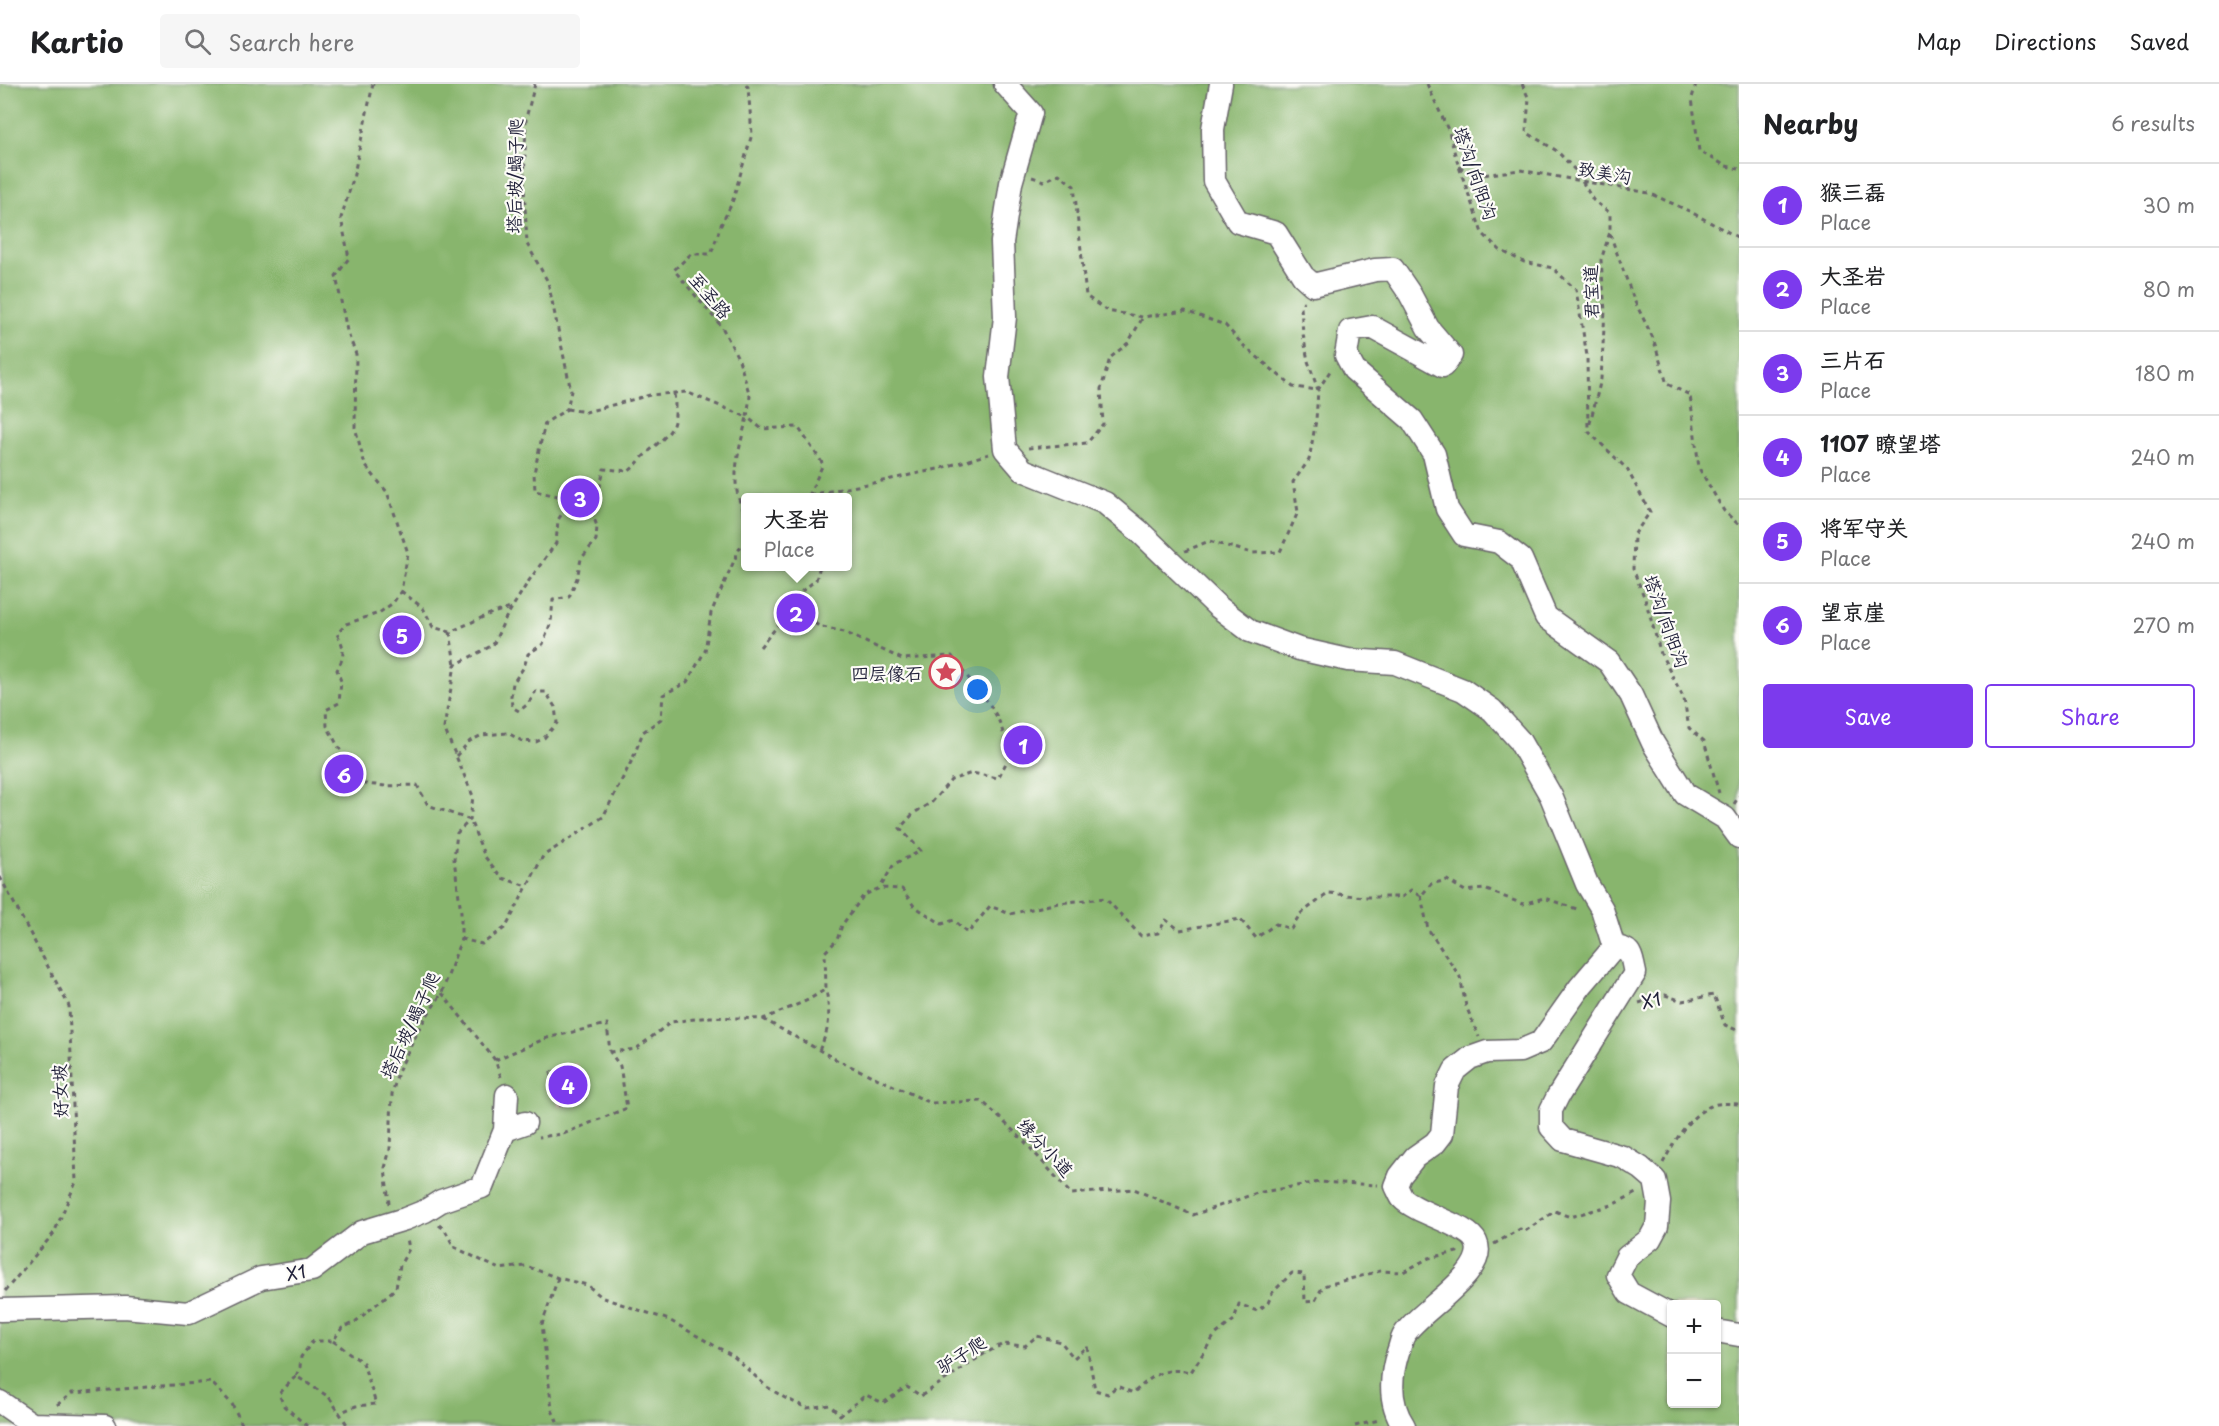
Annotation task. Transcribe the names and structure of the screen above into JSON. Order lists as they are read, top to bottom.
{
  "streets": {
    "lane": ["X1"],
    "path": [
      "致美沟",
      "塔沟/向阳沟",
      "塔后坡/蝎子爬",
      "君宝道",
      "至圣路",
      "好女坡",
      "缘分小道",
      "驴子爬"
    ]
  },
  "crossings": [
    ["致美沟", "塔沟/向阳沟"],
    ["塔沟/向阳沟", "君宝道"],
    ["塔后坡/蝎子爬", "X1"],
    ["塔后坡/蝎子爬", "驴子爬"],
    ["X1", "驴子爬"]
  ],
  "places": {
    "place": ["四层像石"]
  },
  "page": {
    "header": "Kartio",
    "search": "Search here",
    "nav": ["Map", "Directions", "Saved"],
    "heading": ["Nearby", "6 results"],
    "list": [
      {
        "mark": "1",
        "name": "猴三磊",
        "note": "Place",
        "value": "30 m"
      },
      {
        "mark": "2",
        "name": "大圣岩",
        "note": "Place",
        "value": "80 m"
      },
      {
        "mark": "3",
        "name": "三片石",
        "note": "Place",
        "value": "180 m"
      },
      {
        "mark": "4",
        "name": "1107 瞭望塔",
        "note": "Place",
        "value": "240 m"
      },
      {
        "mark": "5",
        "name": "将军守关",
        "note": "Place",
        "value": "240 m"
      },
      {
        "mark": "6",
        "name": "望京崖",
        "note": "Place",
        "value": "270 m"
      }
    ],
    "pins": [
      "3",
      "2",
      "5",
      "1",
      "6",
      "4"
    ],
    "popup": ["大圣岩", "Place"],
    "buttons": ["Save", "Share"],
    "map_buttons": ["+", "−"]
  }
}
